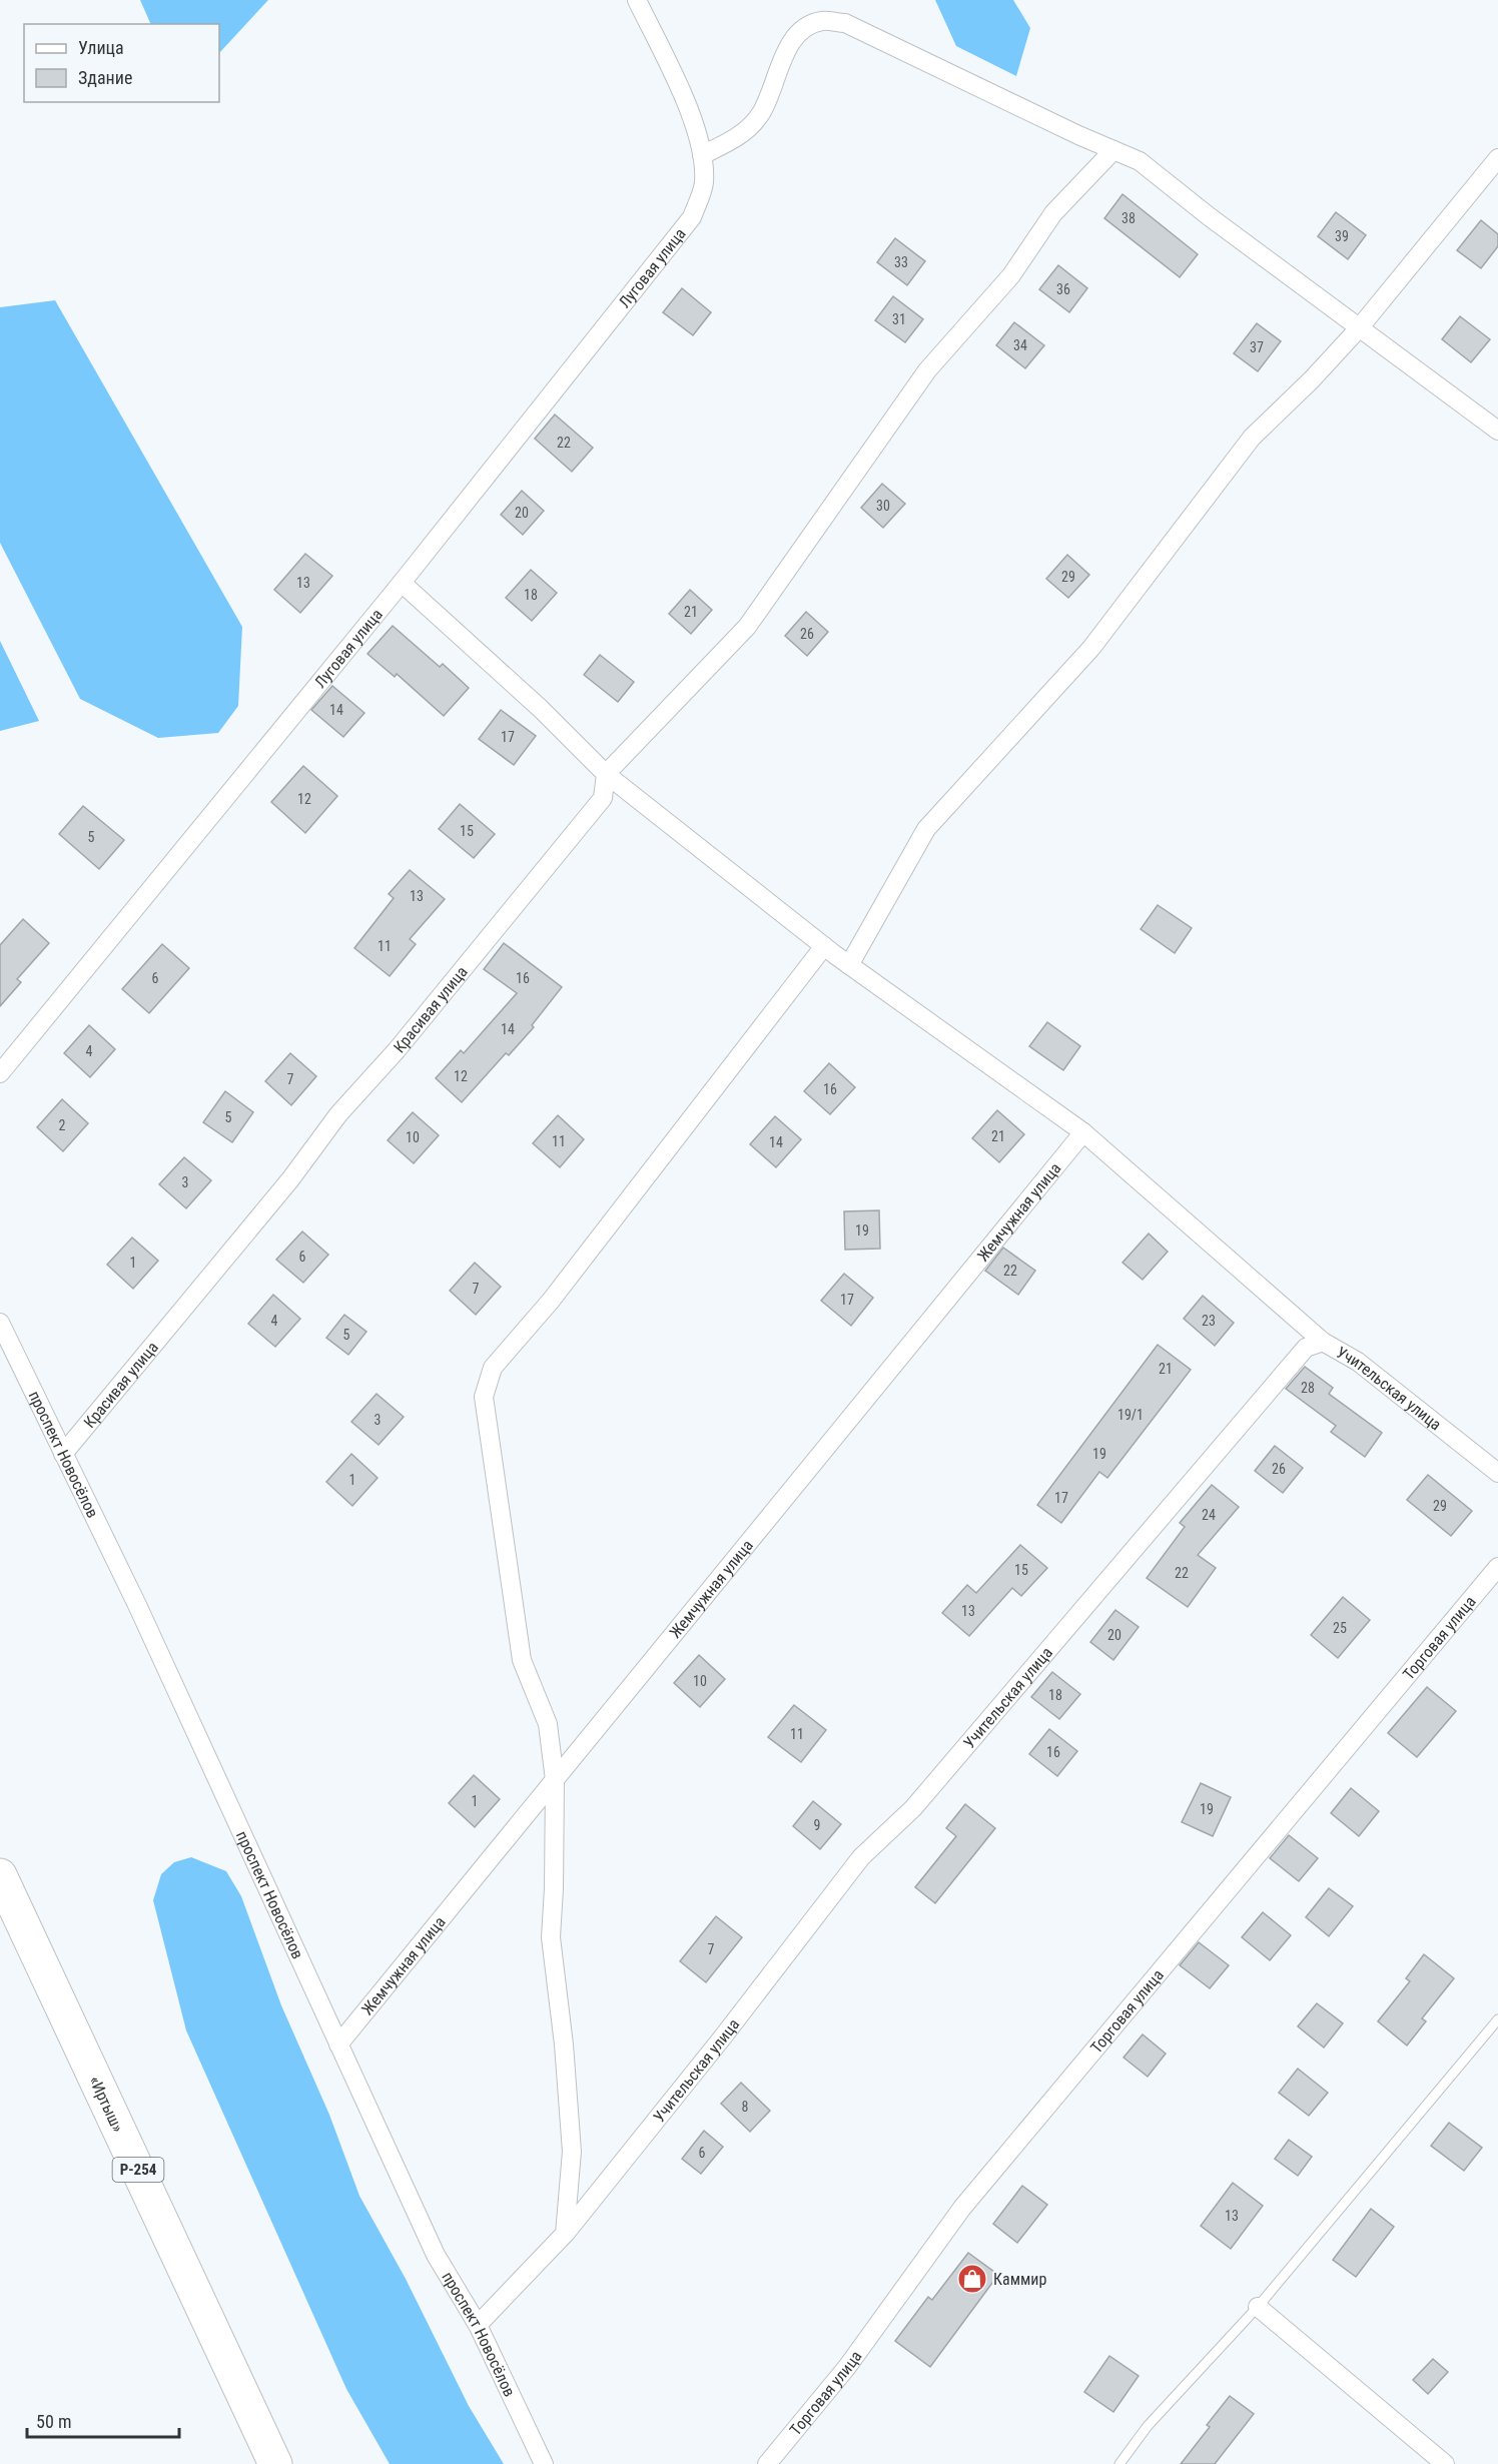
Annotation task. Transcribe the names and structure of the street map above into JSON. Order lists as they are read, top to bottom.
{
  "streets": {
    "highway": ["«Иртыш»", "Р-254"],
    "street": [
      "Луговая улица",
      "Красивая улица",
      "Жемчужная улица",
      "Учительская улица",
      "проспект Новосёлов",
      "Торговая улица"
    ]
  },
  "crossings": [
    ["Красивая улица", "проспект Новосёлов"],
    ["Жемчужная улица", "проспект Новосёлов"],
    ["Учительская улица", "проспект Новосёлов"]
  ],
  "places": {
    "shop": ["Каммир"]
  },
  "house_numbers": [
    "38",
    "39",
    "33",
    "36",
    "31",
    "34",
    "37",
    "22",
    "30",
    "20",
    "29",
    "13",
    "18",
    "21",
    "26",
    "14",
    "17",
    "12",
    "15",
    "5",
    "13",
    "11",
    "6",
    "16",
    "14",
    "4",
    "12",
    "7",
    "16",
    "5",
    "2",
    "21",
    "10",
    "11",
    "14",
    "3",
    "19",
    "6",
    "1",
    "22",
    "7",
    "17",
    "4",
    "23",
    "5",
    "21",
    "28",
    "19/1",
    "3",
    "19",
    "26",
    "1",
    "17",
    "29",
    "24",
    "15",
    "22",
    "13",
    "25",
    "20",
    "10",
    "18",
    "11",
    "16",
    "1",
    "19",
    "9",
    "7",
    "8",
    "6",
    "13"
  ],
  "legend": ["Улица", "Здание"],
  "scale_bar": "50 m"
}
